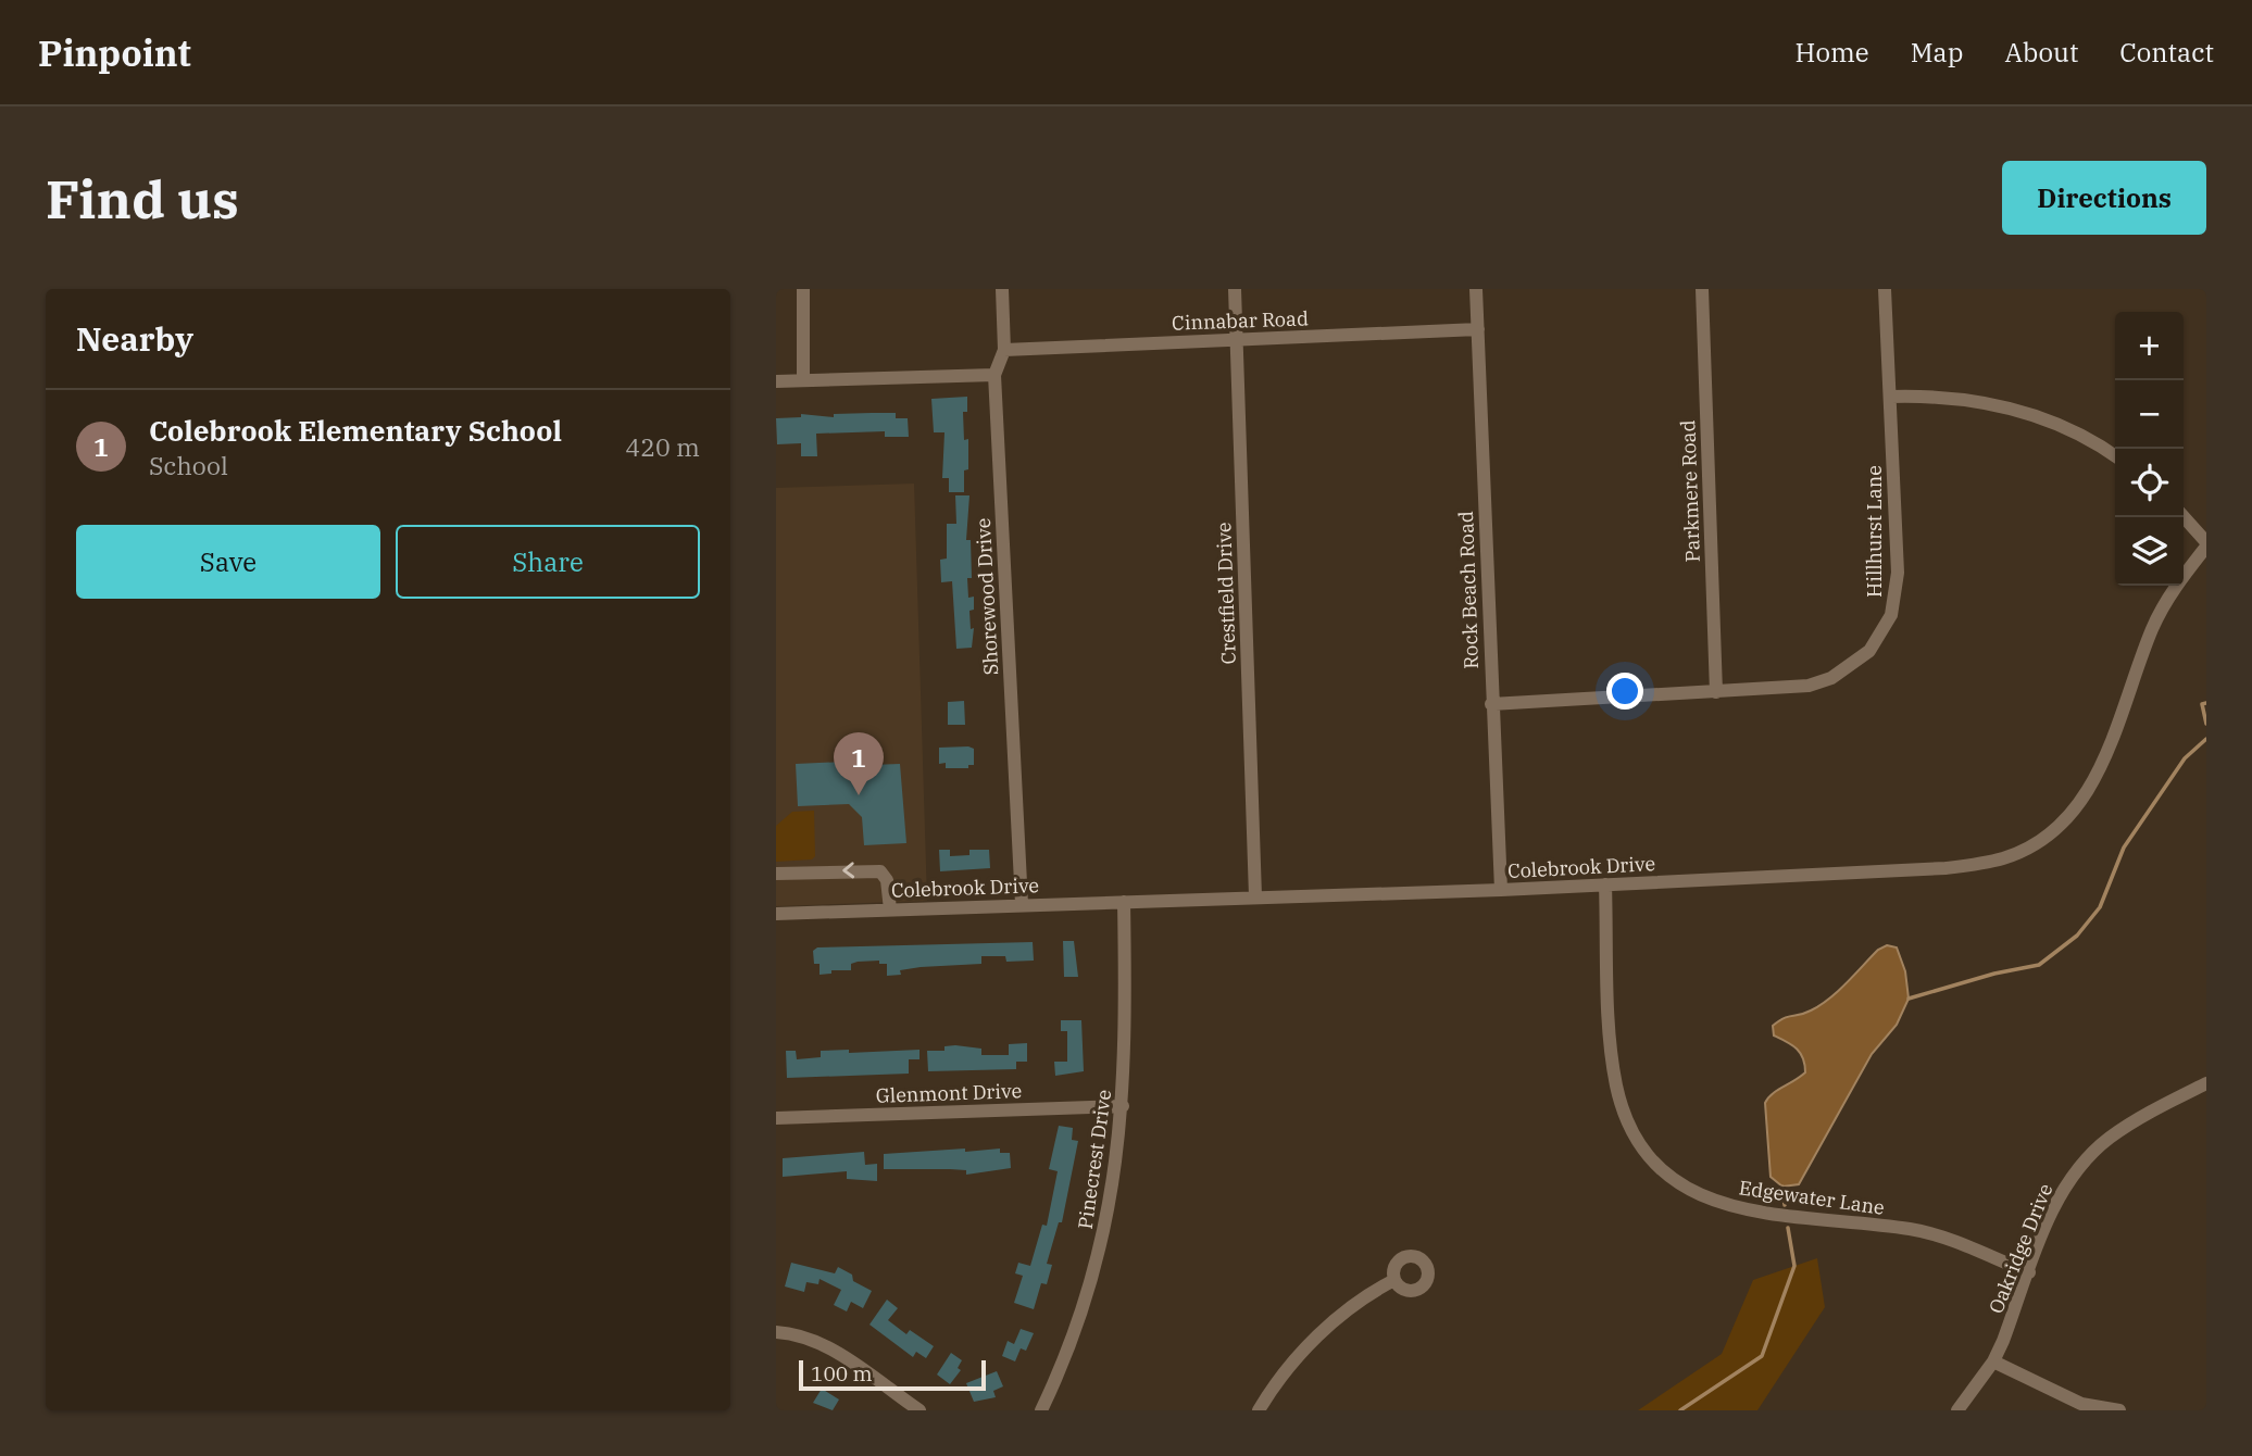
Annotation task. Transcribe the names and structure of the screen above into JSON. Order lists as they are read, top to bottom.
{
  "streets": {
    "street": [
      "Cinnabar Road",
      "Parkmere Road",
      "Hillhurst Lane",
      "Rock Beach Road",
      "Crestfield Drive",
      "Shorewood Drive",
      "Colebrook Drive",
      "Glenmont Drive",
      "Pinecrest Drive",
      "Edgewater Lane",
      "Oakridge Drive"
    ]
  },
  "crossings": [
    ["Cinnabar Road", "Rock Beach Road"],
    ["Cinnabar Road", "Crestfield Drive"],
    ["Cinnabar Road", "Shorewood Drive"],
    ["Parkmere Road", "Hillhurst Lane"],
    ["Hillhurst Lane", "Rock Beach Road"],
    ["Rock Beach Road", "Colebrook Drive"],
    ["Crestfield Drive", "Colebrook Drive"],
    ["Shorewood Drive", "Colebrook Drive"],
    ["Colebrook Drive", "Pinecrest Drive"],
    ["Colebrook Drive", "Edgewater Lane"],
    ["Glenmont Drive", "Pinecrest Drive"],
    ["Edgewater Lane", "Oakridge Drive"]
  ],
  "scale_bar": "100 m",
  "page": {
    "header": "Pinpoint",
    "nav": [
      "Home",
      "Map",
      "About",
      "Contact"
    ],
    "buttons": [
      "Directions",
      ["Save", "Share"]
    ],
    "title": "Find us",
    "heading": "Nearby",
    "map_buttons": ["+", "−"],
    "list": [
      {
        "mark": "1",
        "name": "Colebrook Elementary School",
        "note": "School",
        "value": "420 m"
      }
    ],
    "pins": "1",
    "scale": "100 m"
  }
}
